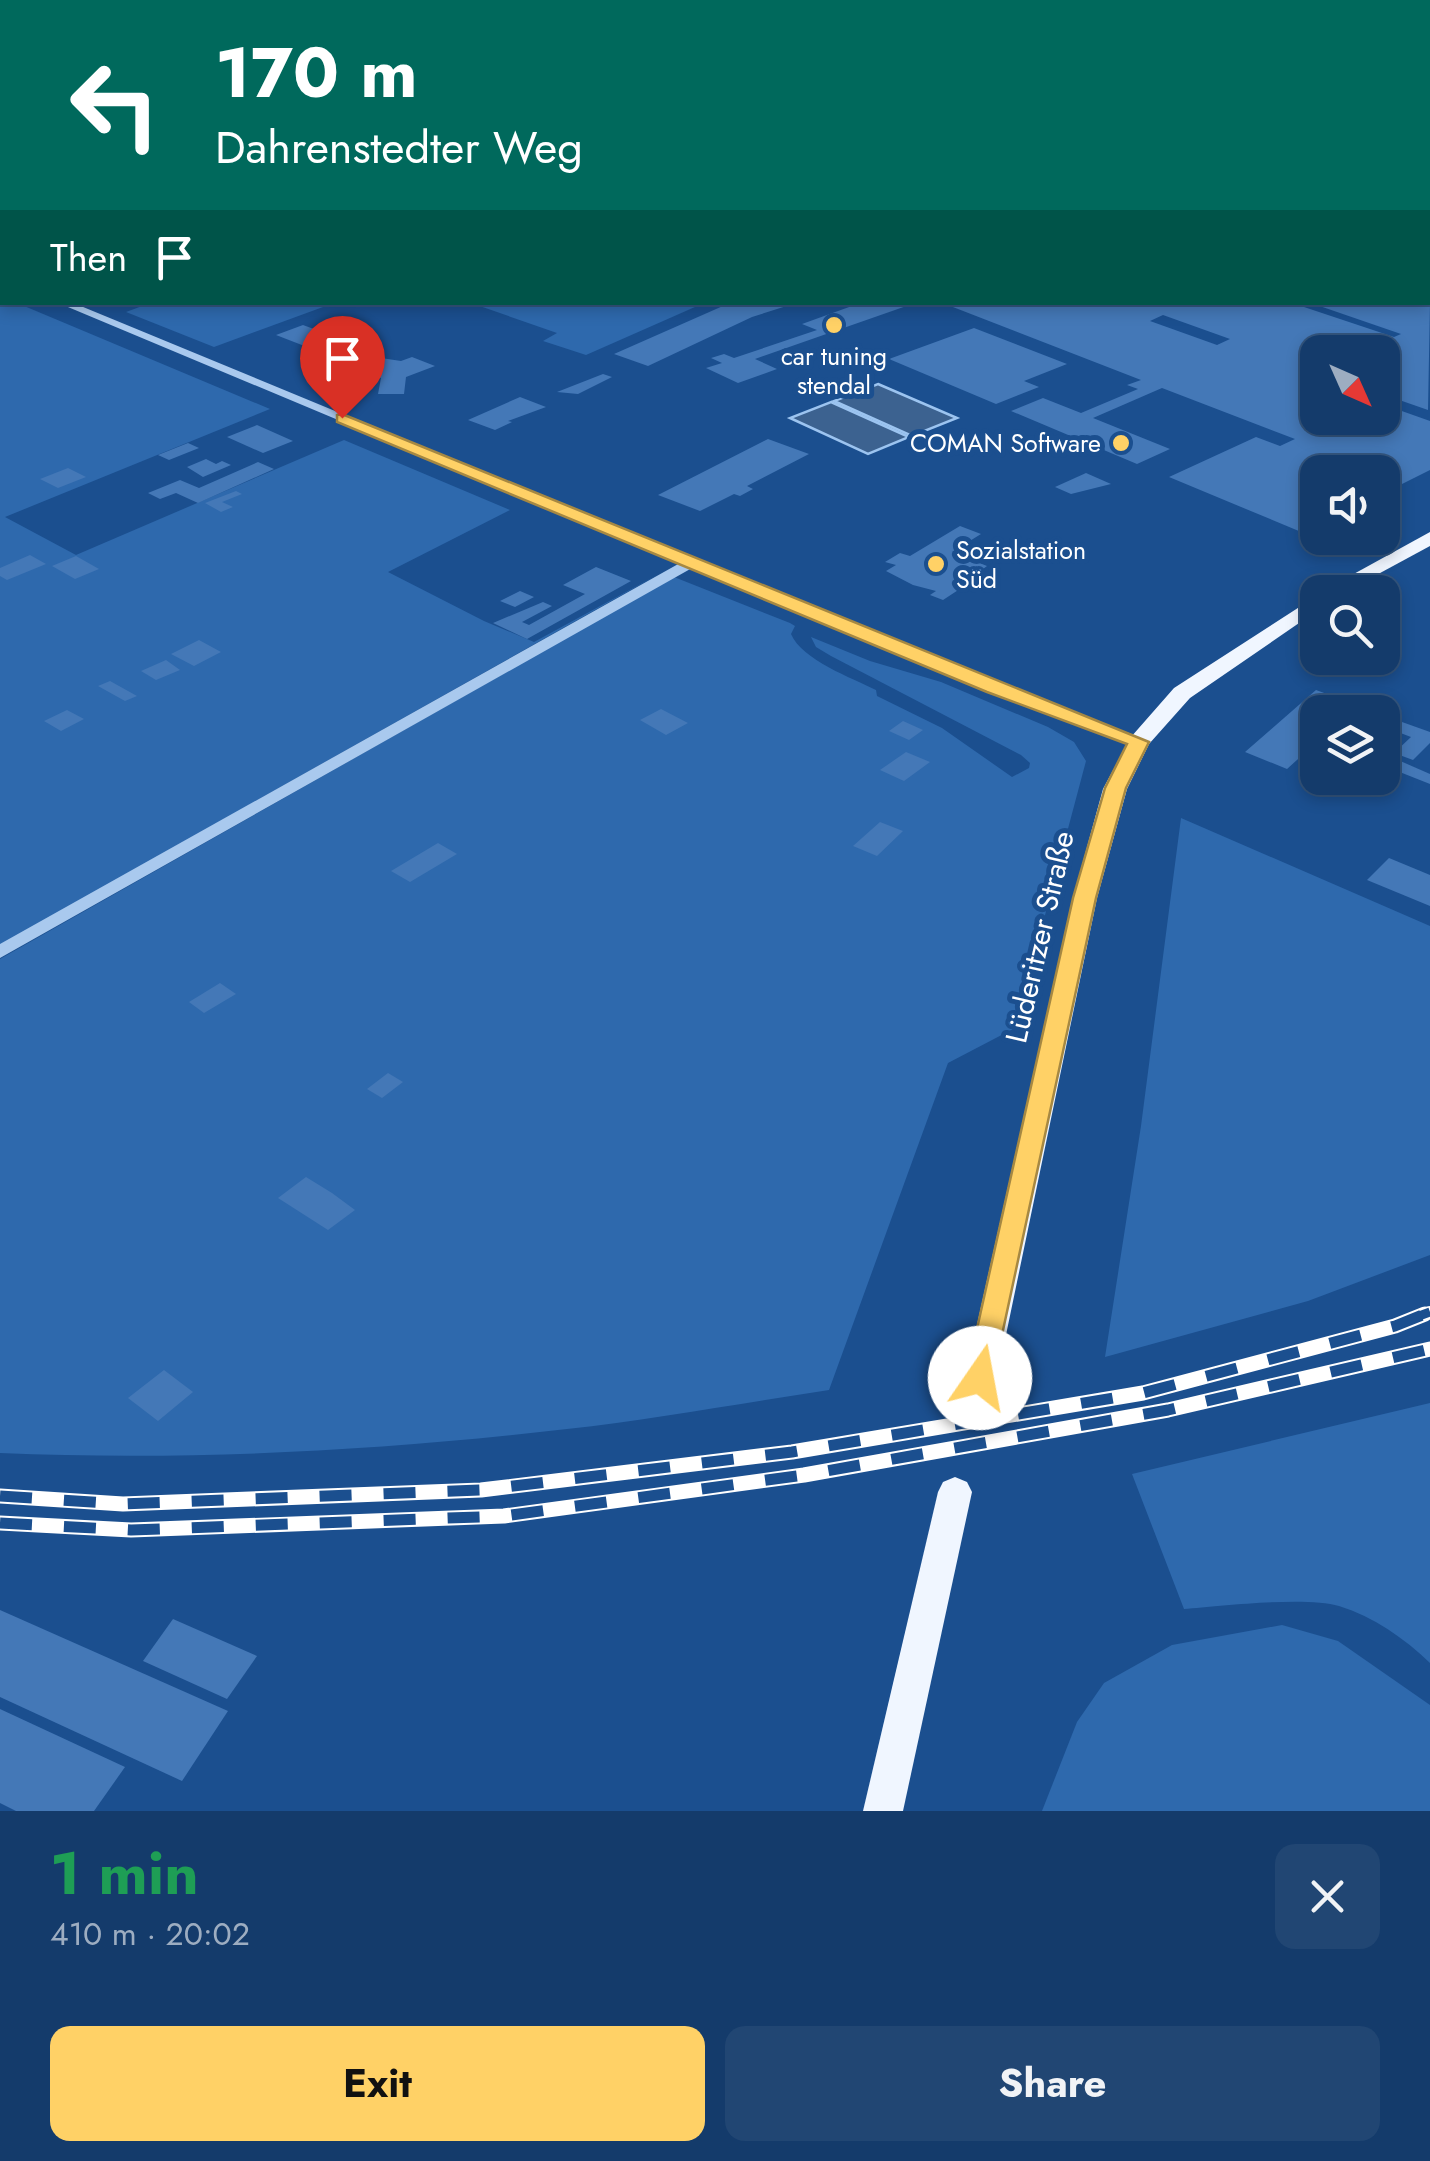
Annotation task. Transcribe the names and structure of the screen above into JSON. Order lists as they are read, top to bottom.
{
  "streets": {
    "main road": ["Lüderitzer Straße"]
  },
  "places": ["car tuning stendal", "COMAN Software", "Sozialstation Süd"],
  "north": "bottom right",
  "page": {
    "turn": ["170 m", "Dahrenstedter Weg"],
    "then": "Then",
    "heading": ["1 min", "410 m · 20:02"],
    "buttons": ["Exit", "Share"]
  }
}
